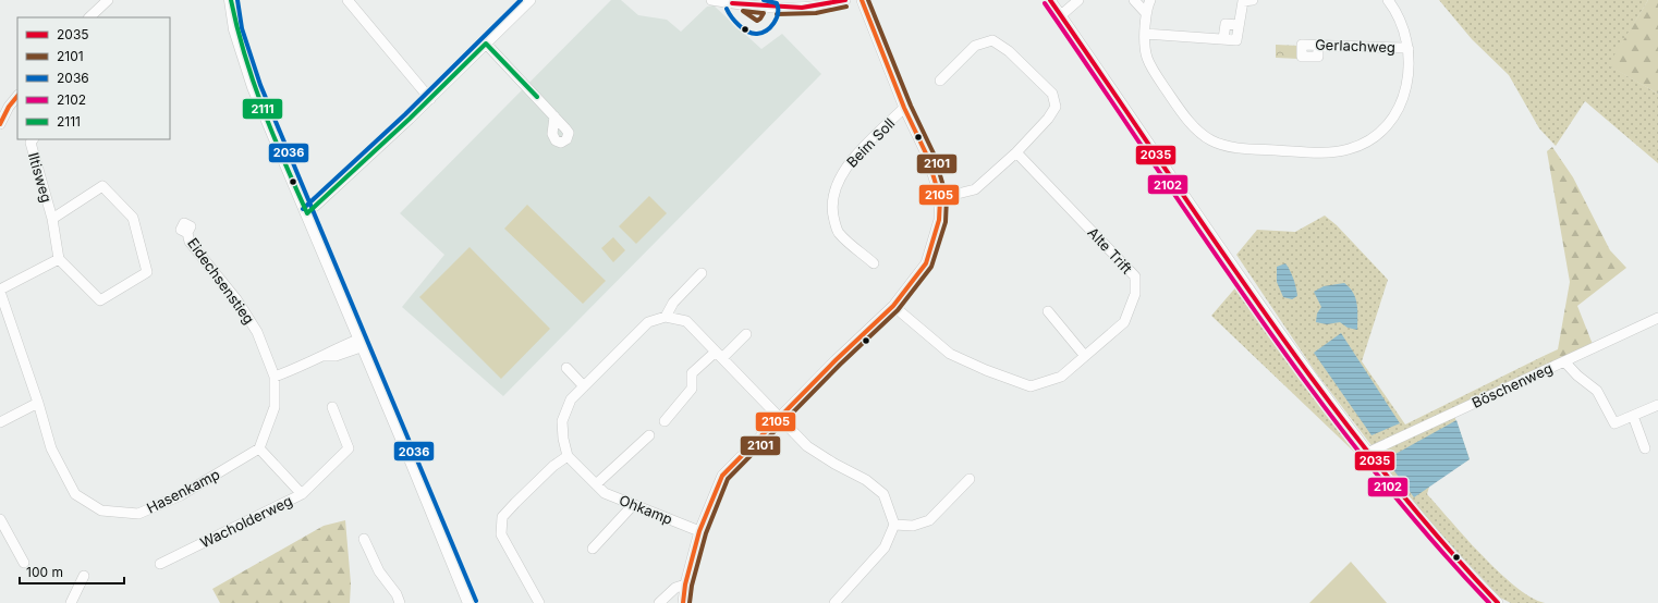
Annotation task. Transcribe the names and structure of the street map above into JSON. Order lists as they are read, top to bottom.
{
  "streets": {
    "street": [
      "Gerlachweg",
      "Beim Soll",
      "Iltisweg",
      "Alte Trift",
      "Eidechsenstieg",
      "Böschenweg",
      "Hasenkamp",
      "Ohkamp",
      "Wacholderweg"
    ]
  },
  "crossings": [
    ["Hasenkamp", "Wacholderweg"]
  ],
  "lines": [
    "transit line 2035",
    "transit line 2101",
    "transit line 2036",
    "transit line 2111",
    "transit line 2105",
    "transit line 2102"
  ],
  "legend": [
    "2035",
    "2101",
    "2036",
    "2102",
    "2111"
  ],
  "scale_bar": "100 m"
}
